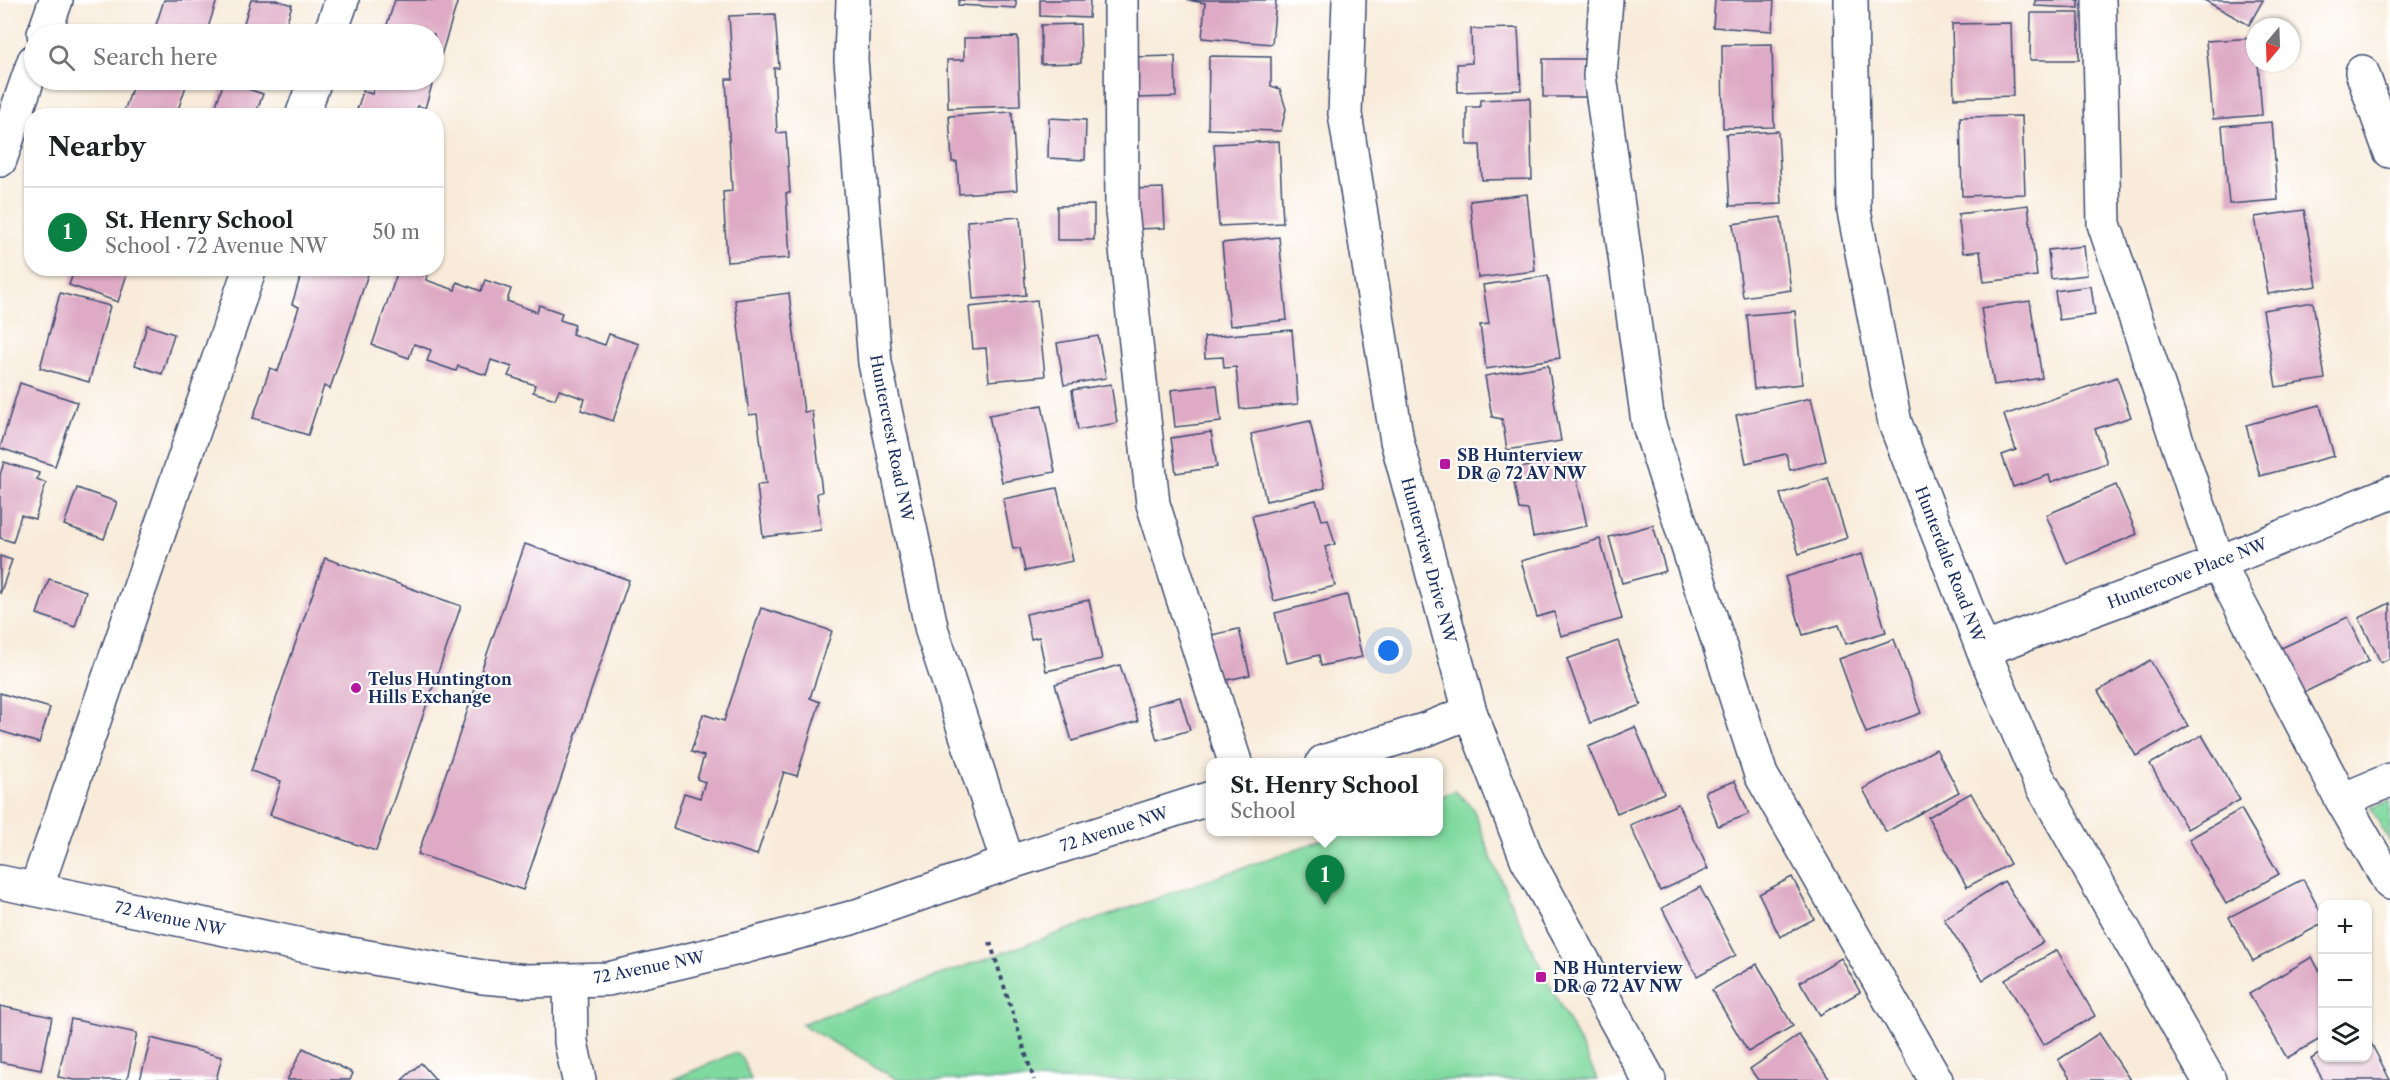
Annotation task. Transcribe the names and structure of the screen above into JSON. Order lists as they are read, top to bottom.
{
  "streets": {
    "street": [
      "Huntercrest Road NW",
      "Hunterview Drive NW",
      "Hunterdale Road NW",
      "Huntercove Place NW",
      "72 Avenue NW"
    ]
  },
  "crossings": [
    ["Huntercrest Road NW", "72 Avenue NW"],
    ["Hunterdale Road NW", "Huntercove Place NW"]
  ],
  "places": {
    "transit": ["SB Hunterview DR @ 72 AV NW", "NB Hunterview DR @ 72 AV NW"],
    "other": ["Telus Huntington Hills Exchange"]
  },
  "north": "bottom",
  "page": {
    "search": "Search here",
    "heading": "Nearby",
    "list": [
      {
        "mark": "1",
        "name": "St. Henry School",
        "note": "School · 72 Avenue NW",
        "value": "50 m"
      }
    ],
    "popup": ["St. Henry School", "School"],
    "pins": "1",
    "map_buttons": ["+", "−"]
  }
}
